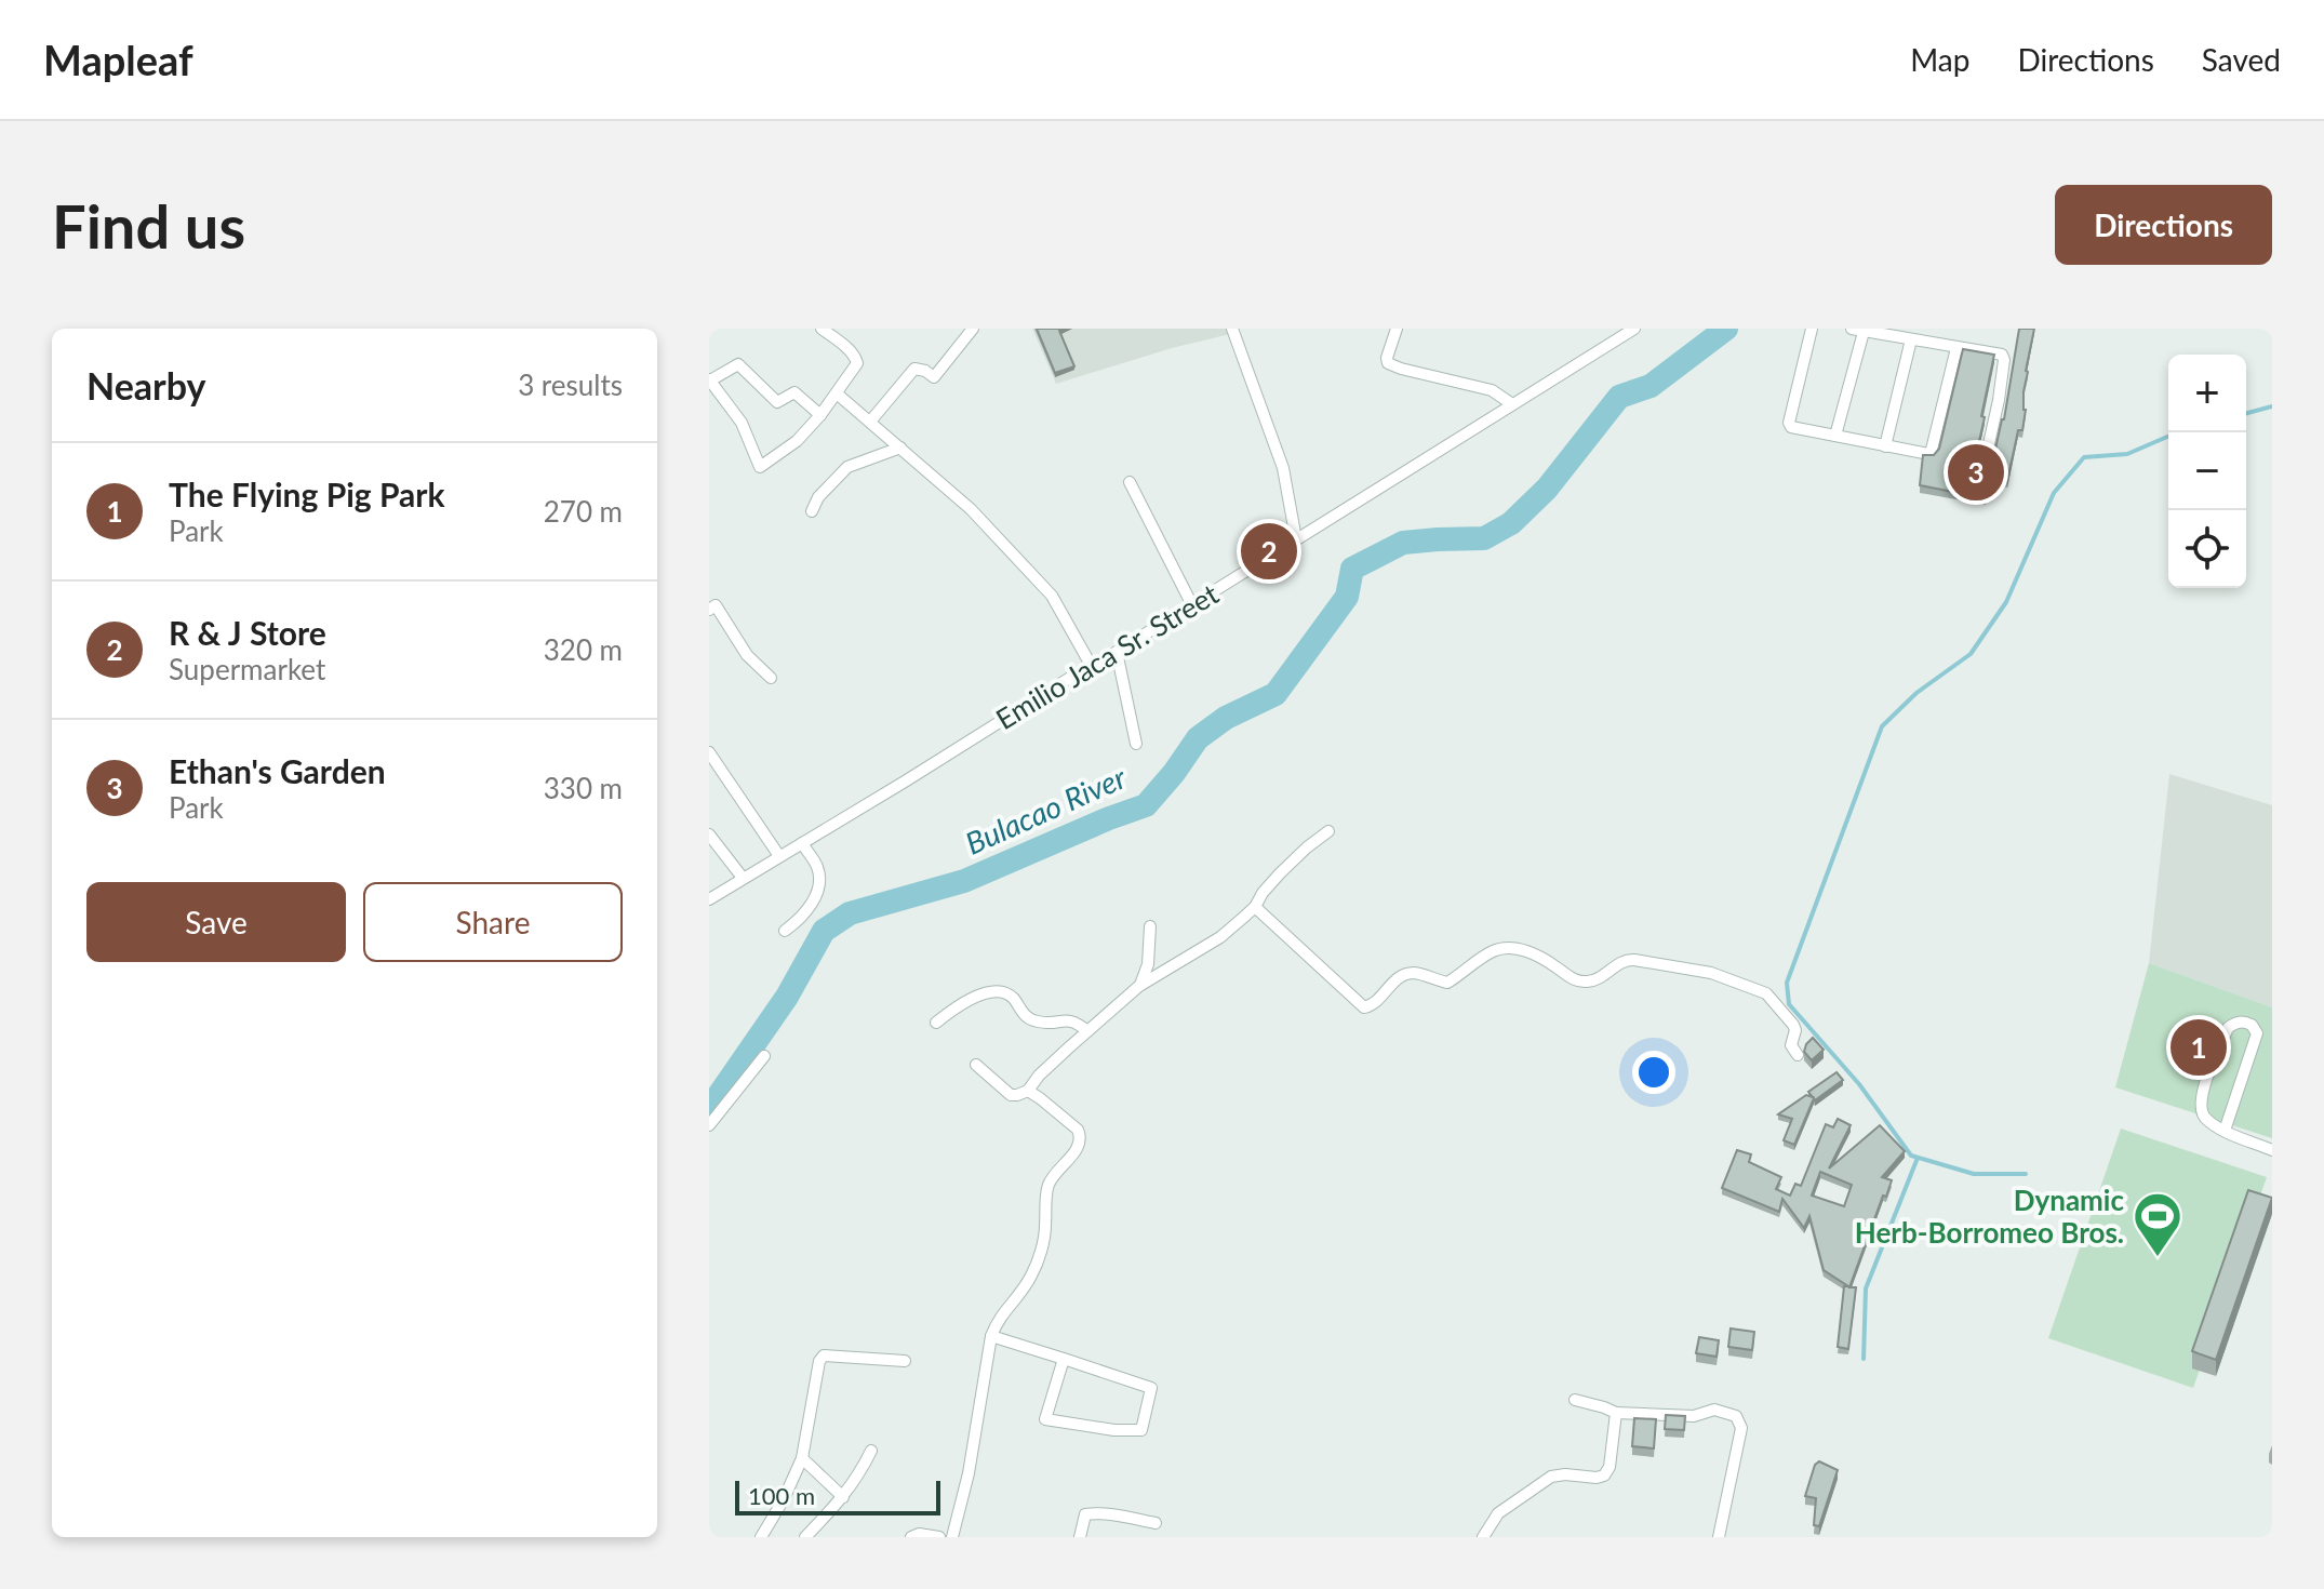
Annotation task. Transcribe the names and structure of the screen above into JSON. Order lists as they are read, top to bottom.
{
  "streets": {
    "street": ["Emilio Jaca Sr. Street"]
  },
  "water": ["Bulacao River"],
  "places": {
    "sports": ["Dynamic Herb-Borromeo Bros."]
  },
  "scale_bar": "100 m",
  "page": {
    "header": "Mapleaf",
    "nav": ["Map", "Directions", "Saved"],
    "buttons": [
      "Directions",
      ["Save", "Share"]
    ],
    "title": "Find us",
    "heading": ["Nearby", "3 results"],
    "map_buttons": ["+", "−"],
    "pins": ["3", "2", "1"],
    "list": [
      {
        "mark": "1",
        "name": "The Flying Pig Park",
        "note": "Park",
        "value": "270 m"
      },
      {
        "mark": "2",
        "name": "R & J Store",
        "note": "Supermarket",
        "value": "320 m"
      },
      {
        "mark": "3",
        "name": "Ethan's Garden",
        "note": "Park",
        "value": "330 m"
      }
    ],
    "scale": "100 m"
  }
}
